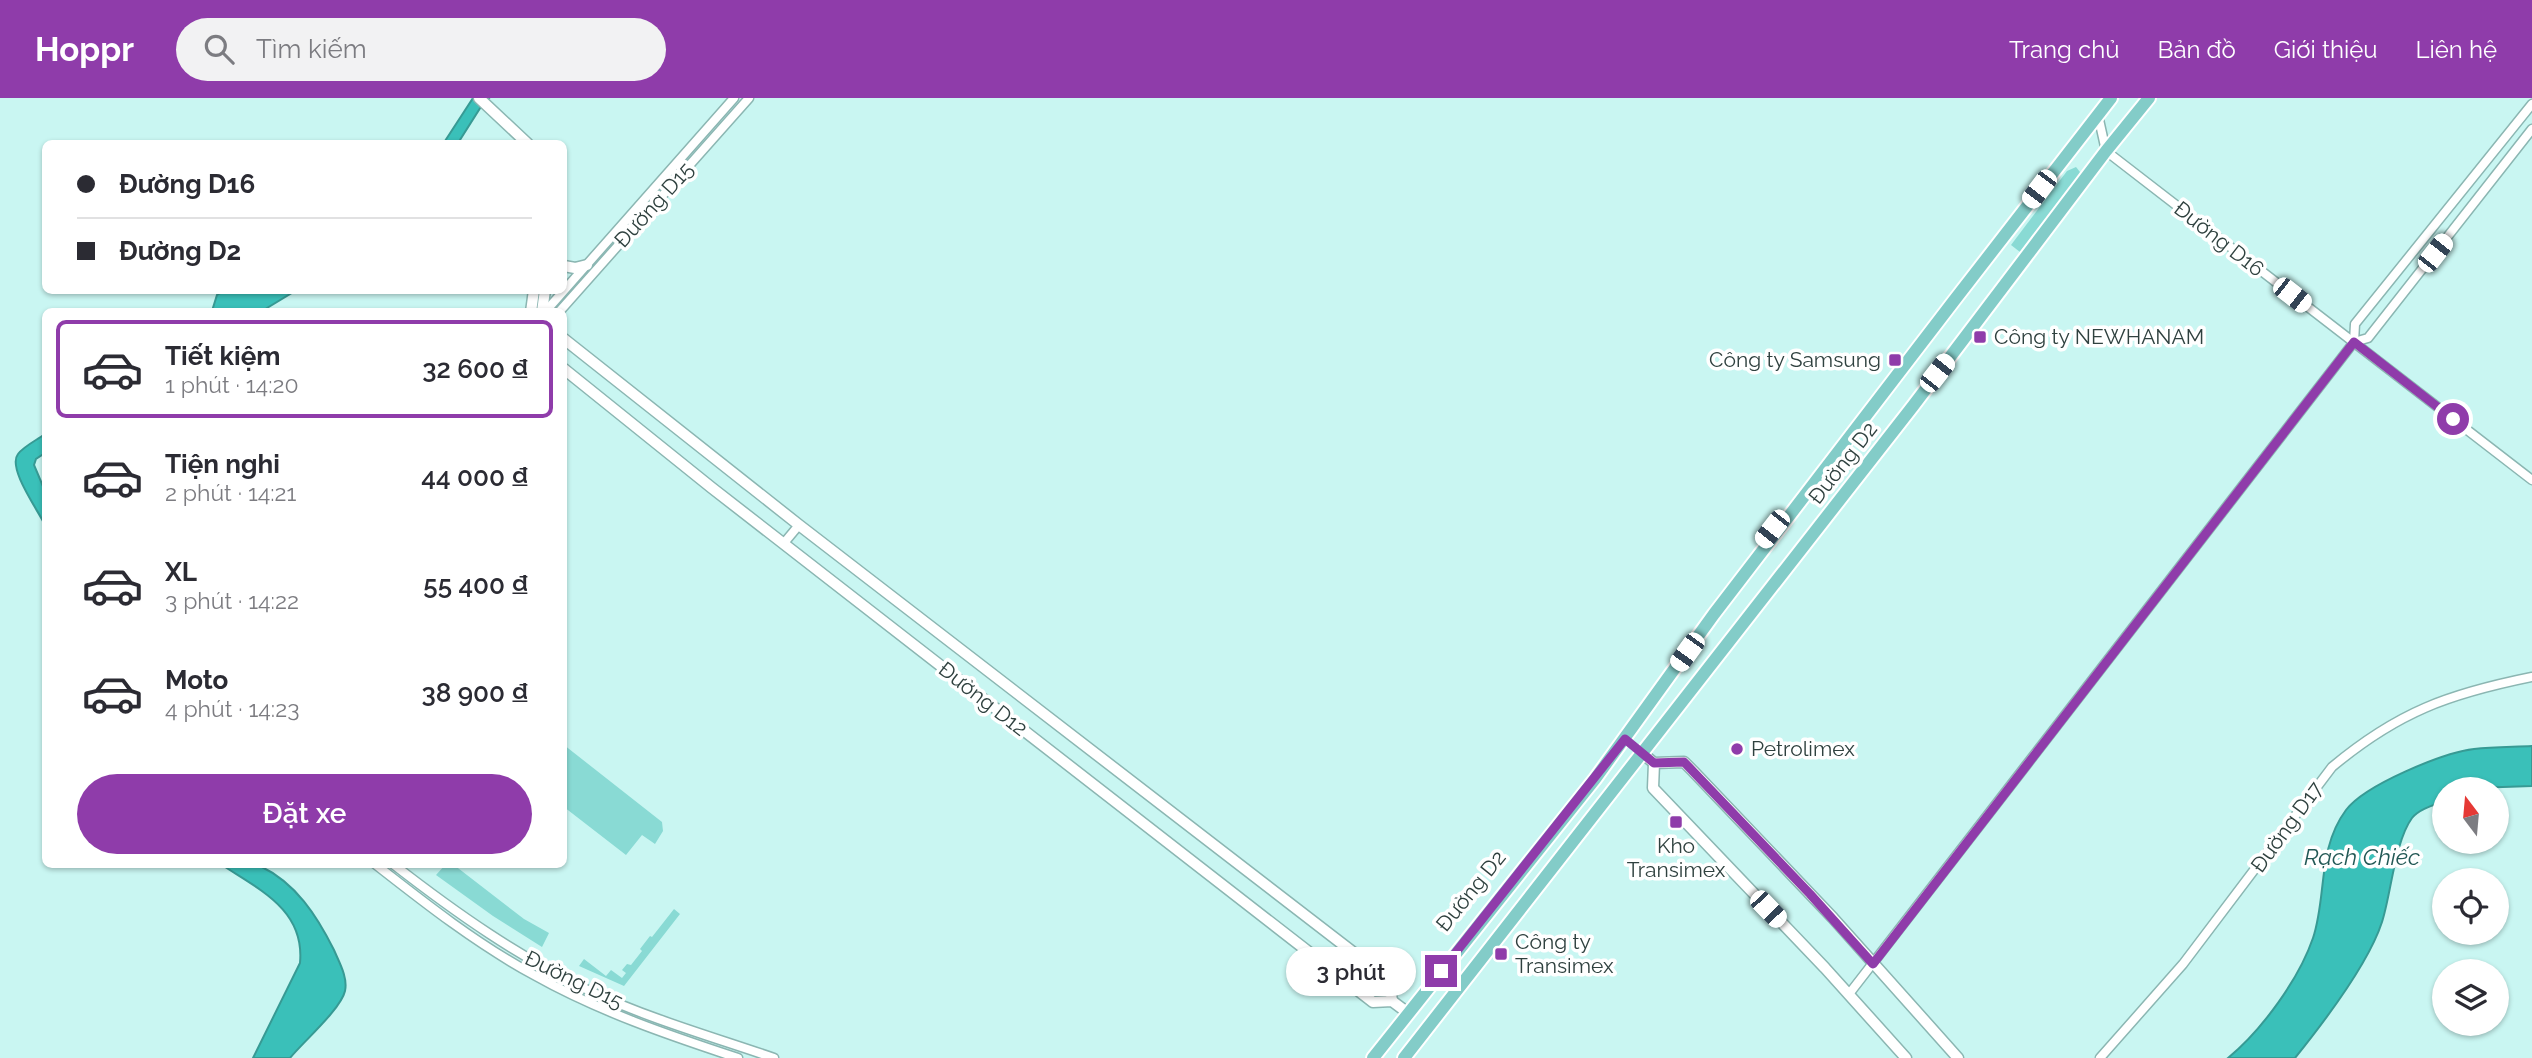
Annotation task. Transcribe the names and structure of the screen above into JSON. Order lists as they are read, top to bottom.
{
  "streets": {
    "main road": ["Đường D2"],
    "street": [
      "Đường D15",
      "Đường D16",
      "Đường D12",
      "Đường D17"
    ]
  },
  "crossings": [
    ["Đường D16", "Đường D2"],
    ["Đường D2", "Đường D12"]
  ],
  "water": ["Rạch Chiếc"],
  "places": {
    "transit": [
      "Công ty NEWHANAM",
      "Công ty Samsung",
      "Kho Transimex",
      "Công ty Transimex"
    ],
    "other": ["Petrolimex"]
  },
  "north": "top",
  "page": {
    "header": "Hoppr",
    "search": "Tìm kiếm",
    "nav": [
      "Trang chủ",
      "Bản đồ",
      "Giới thiệu",
      "Liên hệ"
    ],
    "banner": ["Đường D16", "Đường D2"],
    "list": [
      {
        "name": "Tiết kiệm",
        "note": "1 phút · 14:20",
        "value": "32 600 ₫"
      },
      {
        "name": "Tiện nghi",
        "note": "2 phút · 14:21",
        "value": "44 000 ₫"
      },
      {
        "name": "XL",
        "note": "3 phút · 14:22",
        "value": "55 400 ₫"
      },
      {
        "name": "Moto",
        "note": "4 phút · 14:23",
        "value": "38 900 ₫"
      }
    ],
    "buttons": "Đặt xe",
    "bubble": "3 phút"
  }
}
